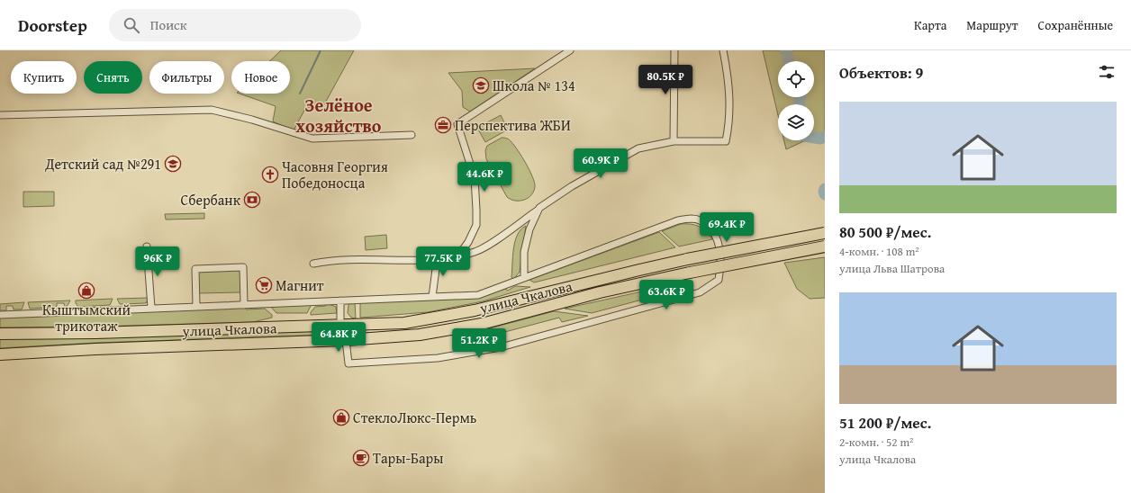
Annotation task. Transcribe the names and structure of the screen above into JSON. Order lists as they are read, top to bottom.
{
  "streets": {
    "main road": ["улица Чкалова"]
  },
  "districts": ["Зелёное хозяйство"],
  "places": {
    "school or university": ["Школа № 134", "Детский сад №291"],
    "office": ["Перспектива ЖБИ"],
    "church": ["Часовня Георгия Победоносца"],
    "bank": ["Сбербанк"],
    "supermarket": ["Магнит"],
    "shop": ["Кыштымский трикотаж", "СтеклоЛюкс-Пермь"],
    "cafe": ["Тары-Бары"]
  },
  "page": {
    "header": "Doorstep",
    "search": "Поиск",
    "nav": ["Карта", "Маршрут", "Сохранённые"],
    "heading": "Объектов: 9",
    "chip": [
      "Купить",
      "Снять",
      "Фильтры",
      "Новое"
    ],
    "price": [
      "80.5K ₽",
      "60.9K ₽",
      "44.6K ₽",
      "69.4K ₽",
      "96K ₽",
      "77.5K ₽",
      "63.6K ₽",
      "64.8K ₽",
      "51.2K ₽"
    ],
    "list": [
      {
        "name": "80 500 ₽/мес.",
        "note": "4-комн. · 108 m² · улица Льва Шатрова"
      },
      {
        "name": "51 200 ₽/мес.",
        "note": "2-комн. · 52 m² · улица Чкалова"
      }
    ]
  }
}
